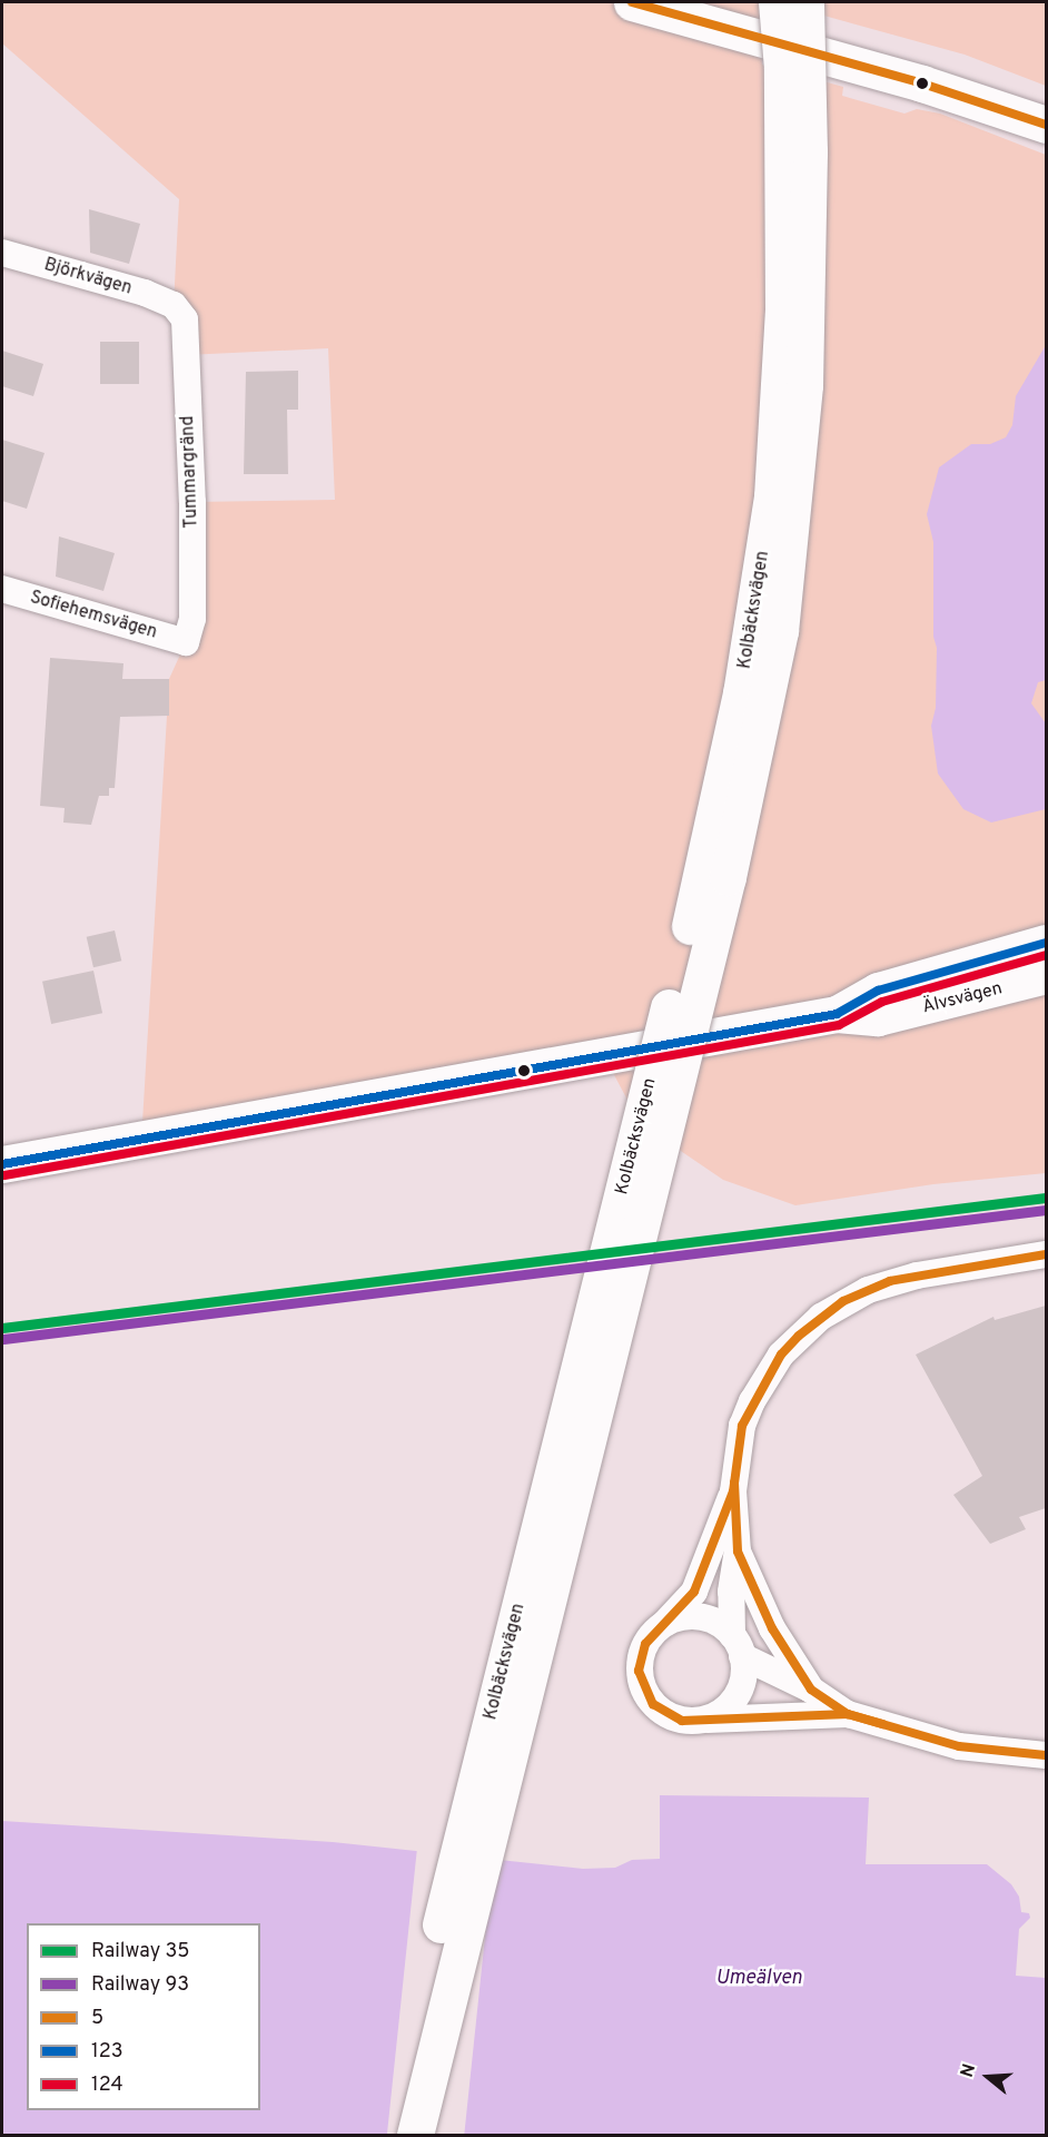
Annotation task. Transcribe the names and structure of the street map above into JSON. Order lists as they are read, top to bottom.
{
  "streets": {
    "main road": ["Kolbäcksvägen", "Älvsvägen"],
    "street": ["Björkvägen", "Tummargränd", "Sofiehemsvägen"]
  },
  "crossings": [
    ["Björkvägen", "Tummargränd"],
    ["Tummargränd", "Sofiehemsvägen"]
  ],
  "water": ["Umeälven"],
  "lines": [
    "transit line 5",
    "transit line 123",
    "transit line 124",
    "rail line 35",
    "rail line 93"
  ],
  "legend": [
    "Railway 35",
    "Railway 93",
    "5",
    "123",
    "124"
  ],
  "north": "left"
}
